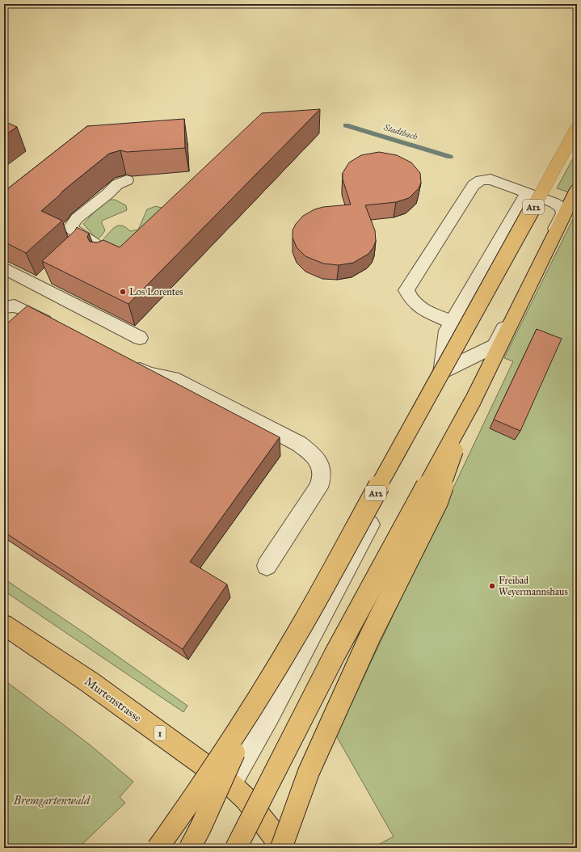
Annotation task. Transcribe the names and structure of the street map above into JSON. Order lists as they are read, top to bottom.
{
  "streets": {
    "main road": ["A12", "Murtenstrasse", "1"]
  },
  "water": ["Stadtbach"],
  "parks": ["Bremgartenwald"],
  "places": ["Los Lorentes", "Freibad Weyermannshaus"]
}
